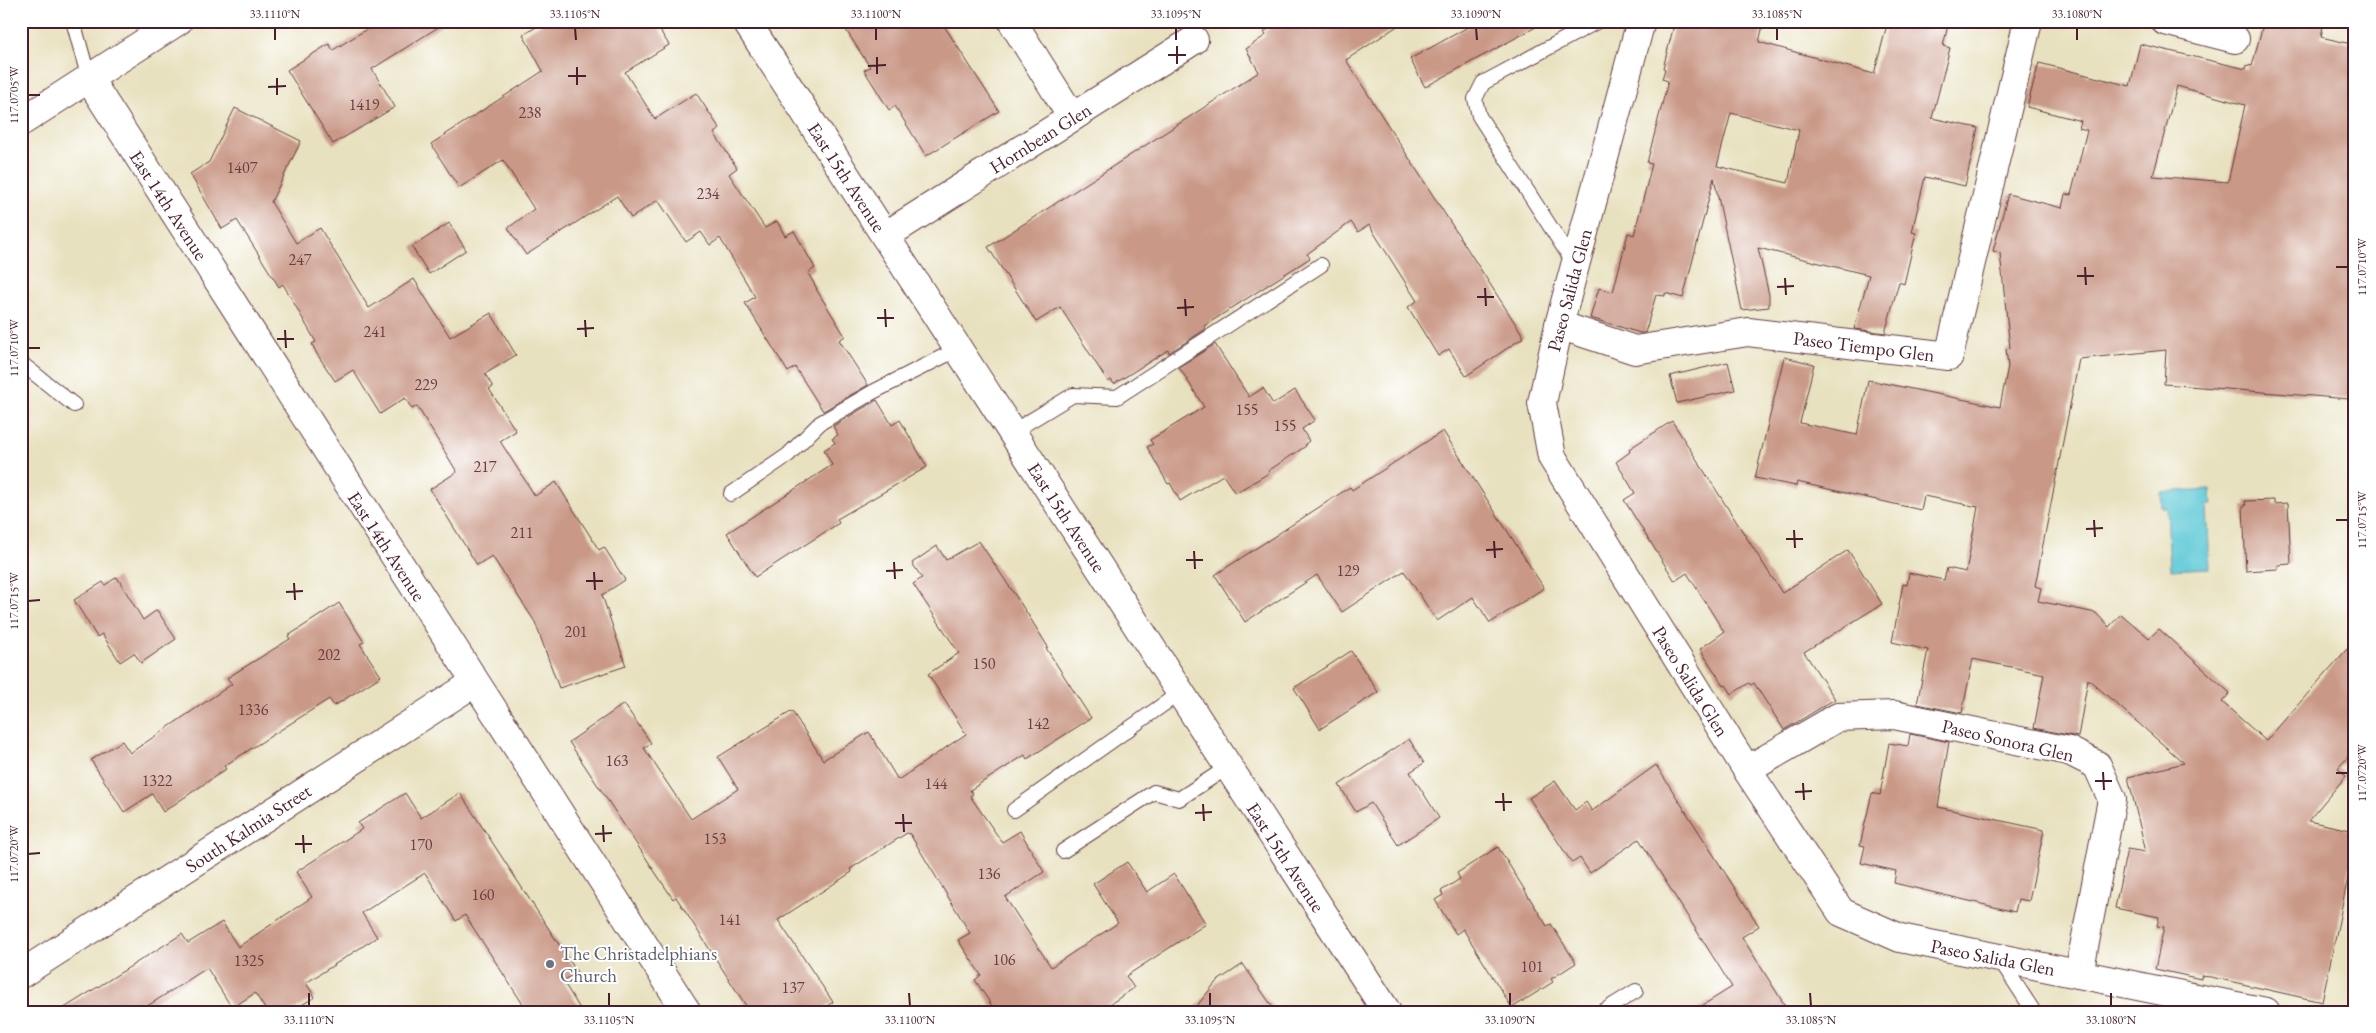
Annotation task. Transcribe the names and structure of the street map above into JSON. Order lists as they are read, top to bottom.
{
  "streets": {
    "street": [
      "Hornbean Glen",
      "East 15th Avenue",
      "East 14th Avenue",
      "Paseo Salida Glen",
      "Paseo Tiempo Glen",
      "Paseo Sonora Glen",
      "South Kalmia Street"
    ]
  },
  "crossings": [
    ["Hornbean Glen", "East 15th Avenue"],
    ["East 14th Avenue", "South Kalmia Street"],
    ["Paseo Salida Glen", "Paseo Tiempo Glen"],
    ["Paseo Salida Glen", "Paseo Sonora Glen"]
  ],
  "places": ["The Christadelphians Church"],
  "house_numbers": [
    "1419",
    "238",
    "1407",
    "234",
    "247",
    "241",
    "229",
    "155",
    "155",
    "217",
    "211",
    "129",
    "201",
    "202",
    "150",
    "1336",
    "142",
    "163",
    "1322",
    "144",
    "153",
    "170",
    "136",
    "160",
    "141",
    "106",
    "1325",
    "101",
    "137"
  ],
  "coordinates": [
    "33.1110°N",
    "33.1105°N",
    "33.1100°N",
    "33.1095°N",
    "33.1090°N",
    "33.1085°N",
    "33.1080°N",
    "117.0705°W",
    "117.0710°W",
    "117.0715°W",
    "117.0720°W"
  ]
}
